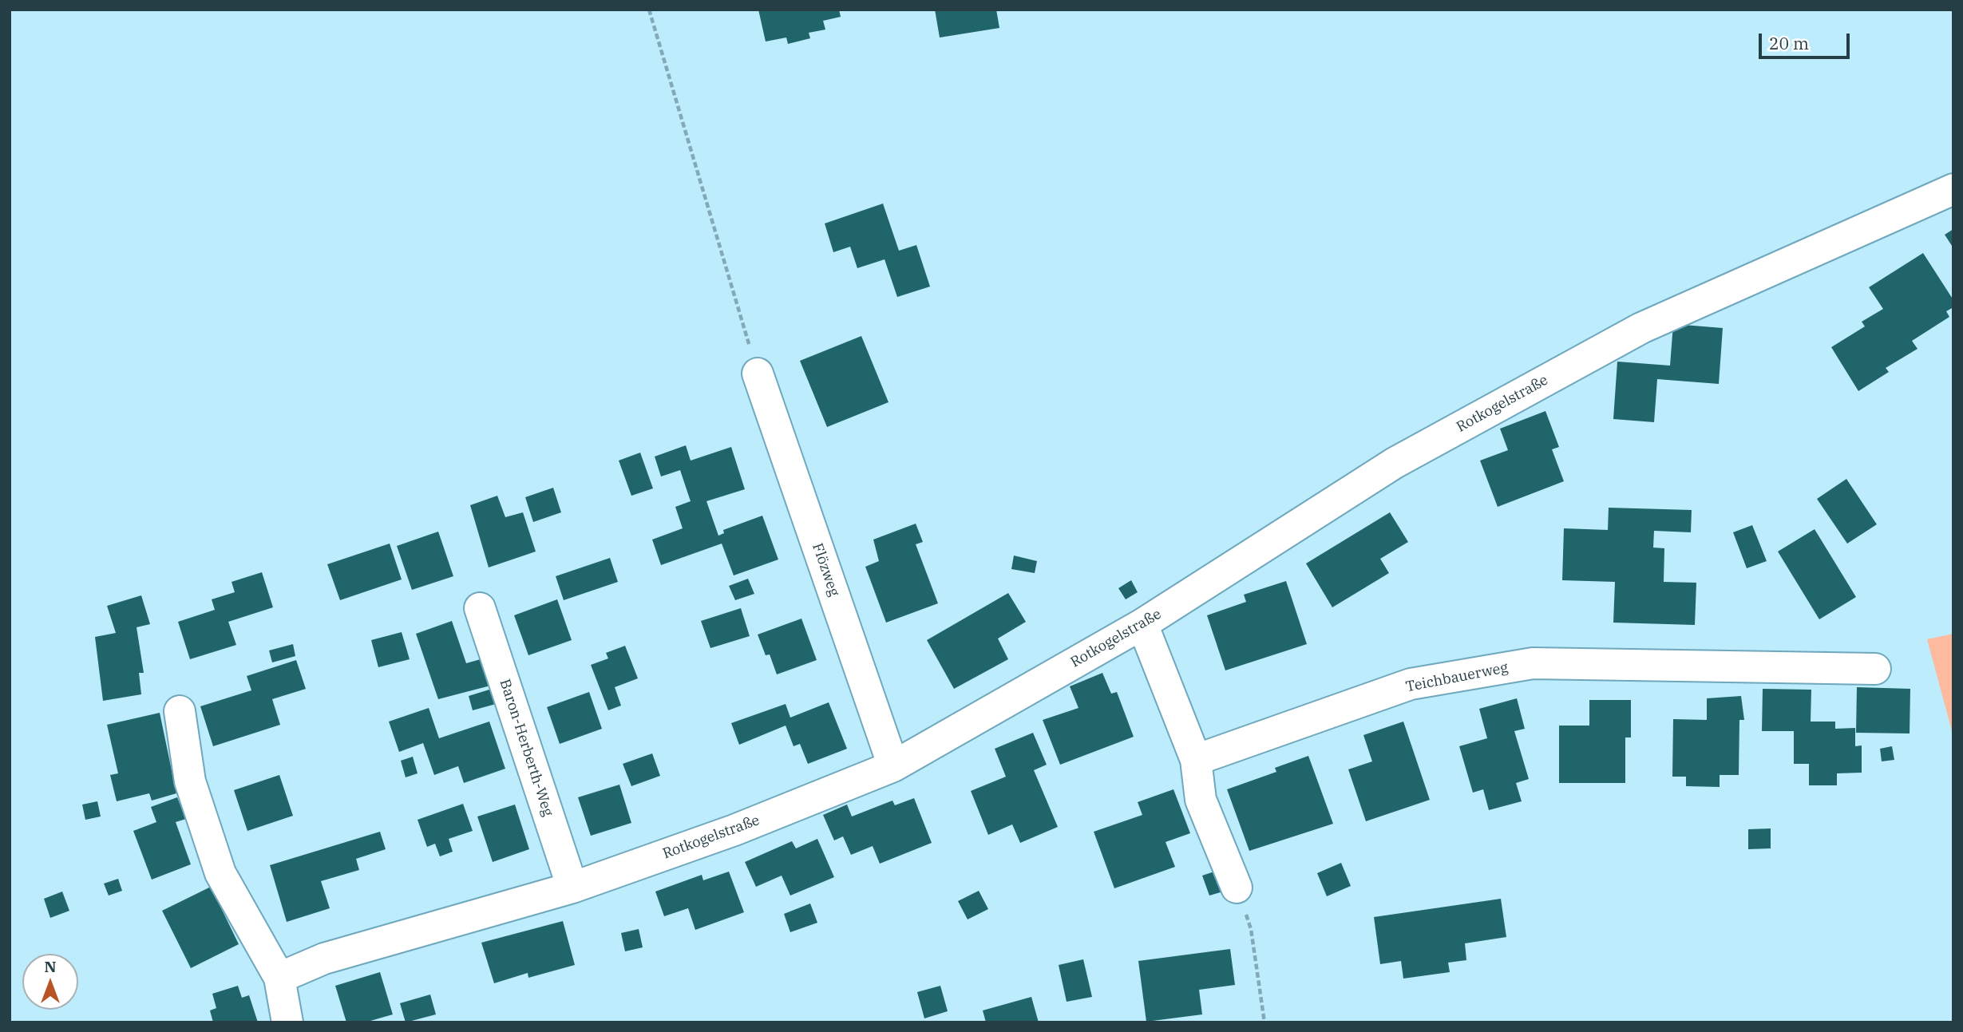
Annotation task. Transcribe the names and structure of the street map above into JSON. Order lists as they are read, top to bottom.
{
  "streets": {
    "street": [
      "Rotkogelstraße",
      "Flözweg",
      "Teichbauerweg",
      "Baron-Herberth-Weg"
    ]
  },
  "crossings": [
    ["Rotkogelstraße", "Flözweg"],
    ["Rotkogelstraße", "Baron-Herberth-Weg"]
  ],
  "scale_bar": "20 m",
  "north": "top"
}
